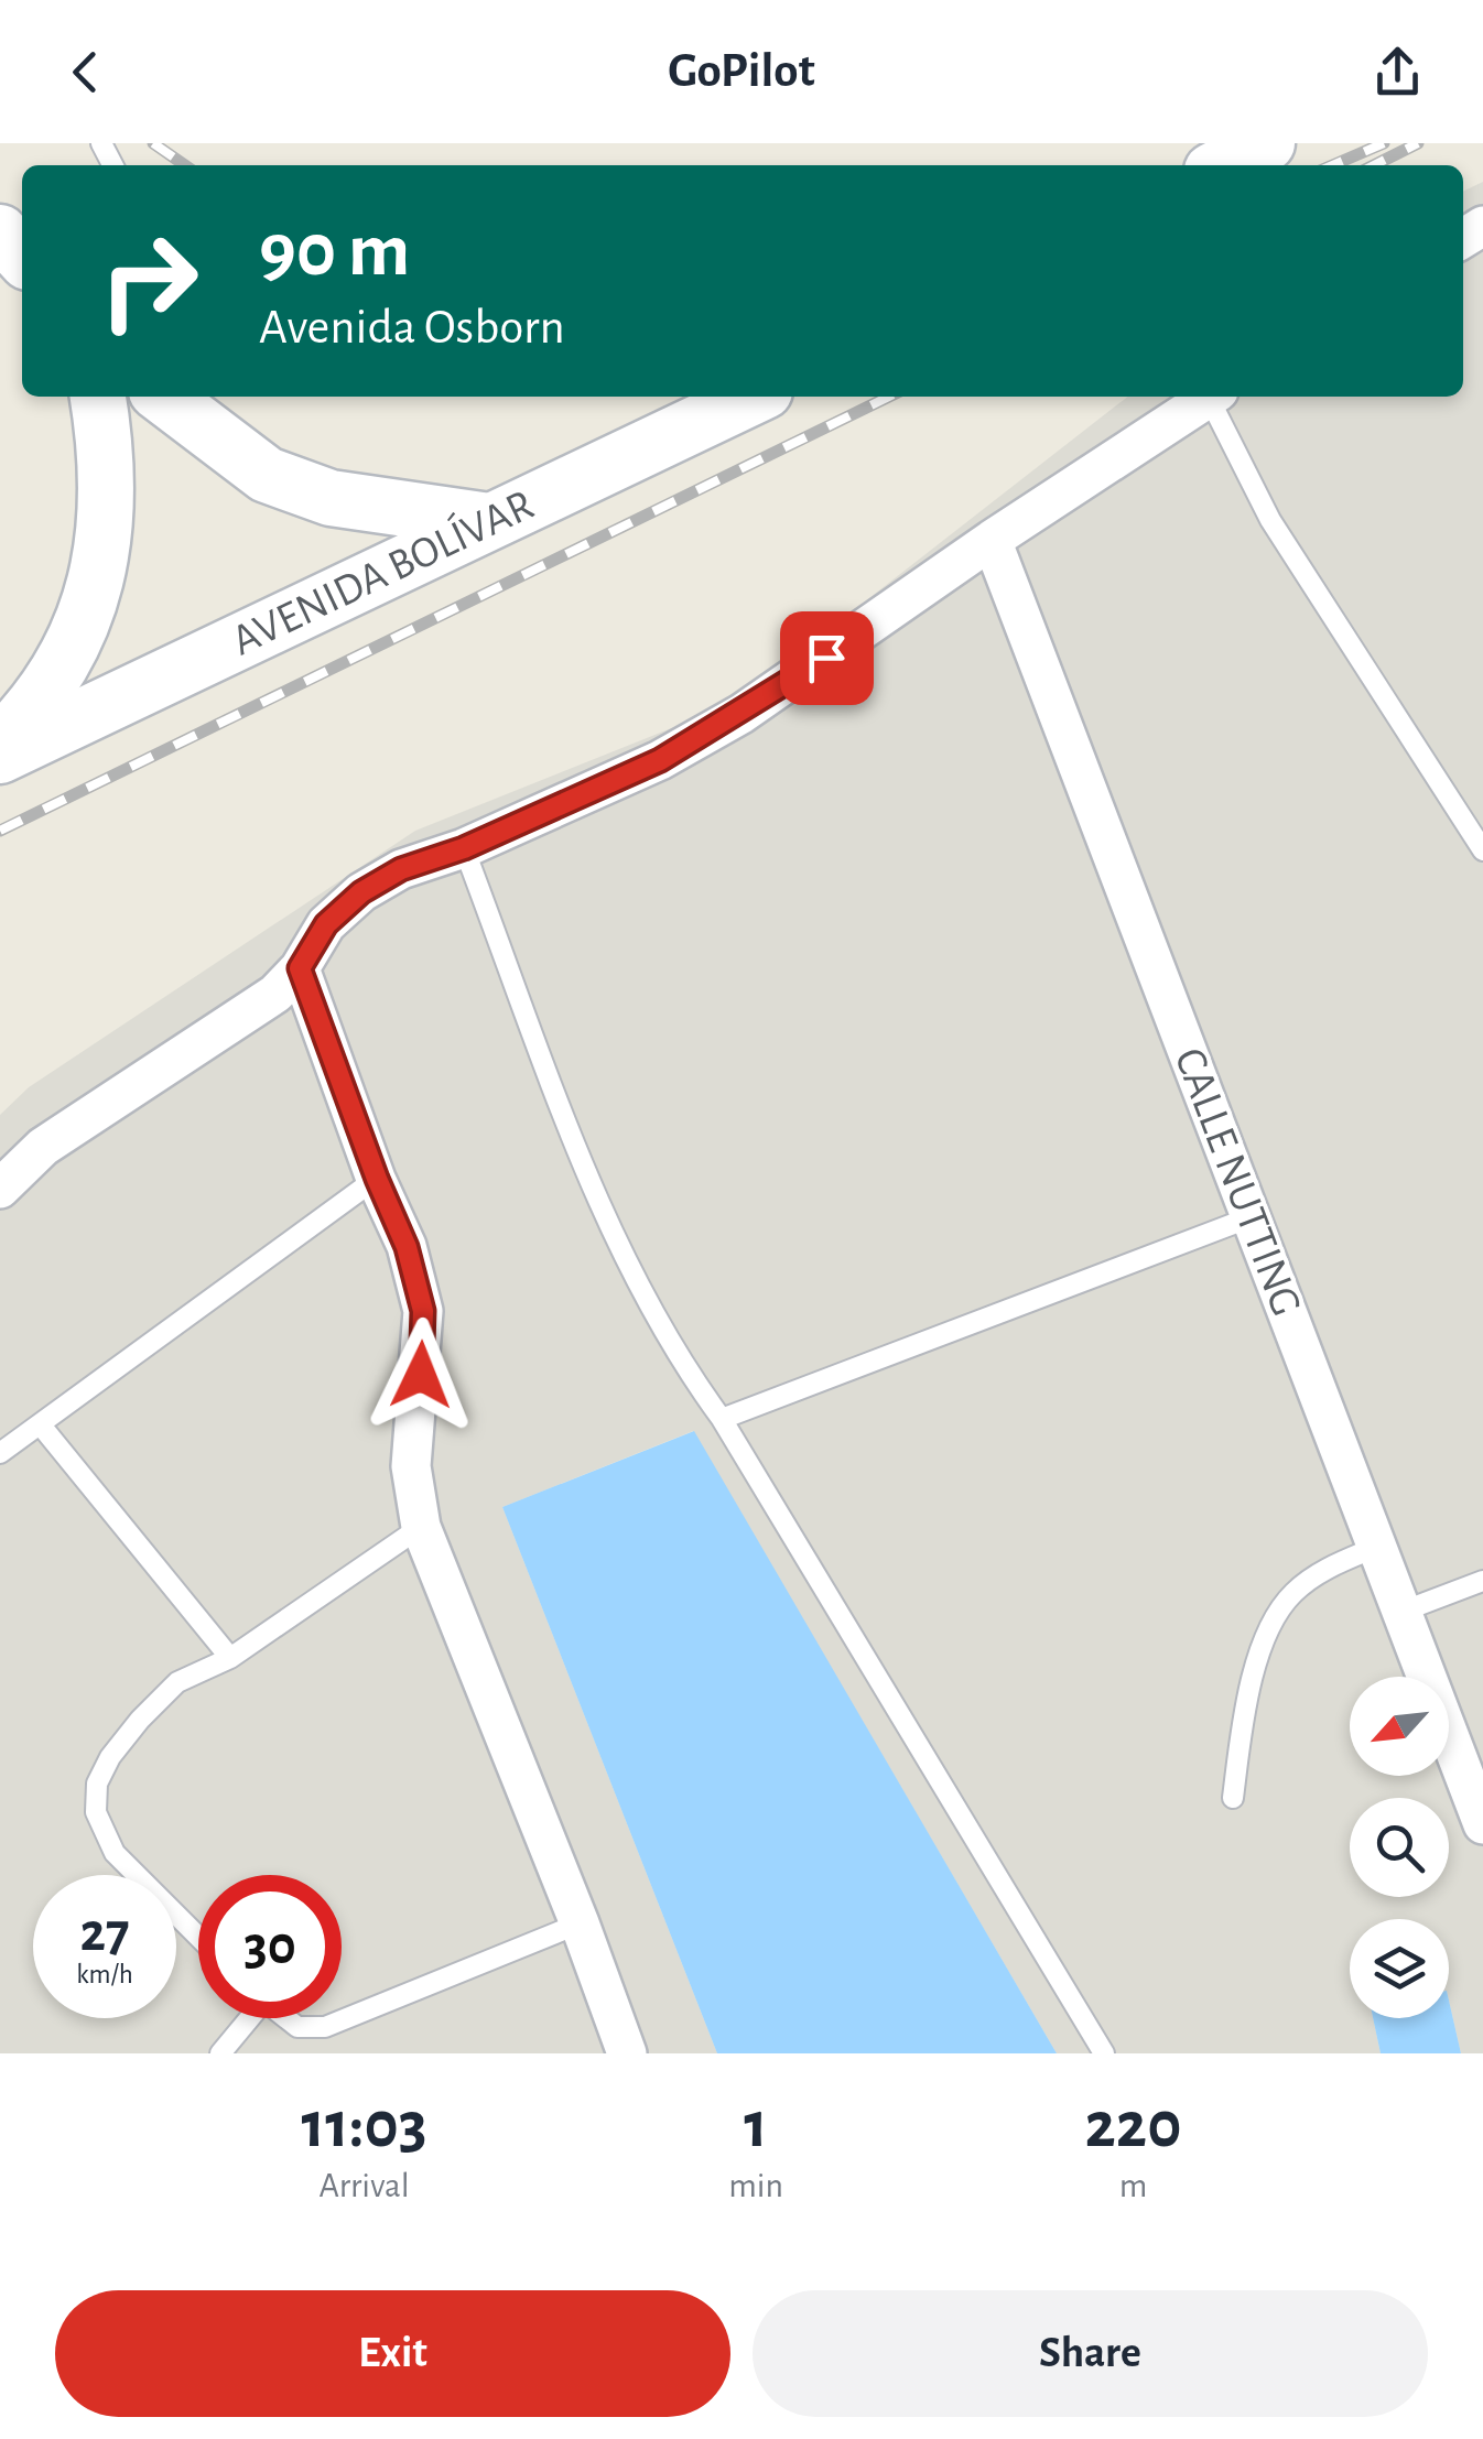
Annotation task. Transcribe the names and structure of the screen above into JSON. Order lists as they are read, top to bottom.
{
  "streets": {
    "main road": ["AVENIDA BOLÍVAR"],
    "street": ["CALLE NUTTING"]
  },
  "north": "bottom left",
  "page": {
    "header": "GoPilot",
    "turn": ["90 m", "Avenida Osborn"],
    "speed": "27 km/h",
    "limit": "30",
    "eta": [
      "11:03",
      "Arrival",
      "1",
      "min",
      "220",
      "m"
    ],
    "buttons": ["Exit", "Share"]
  }
}
